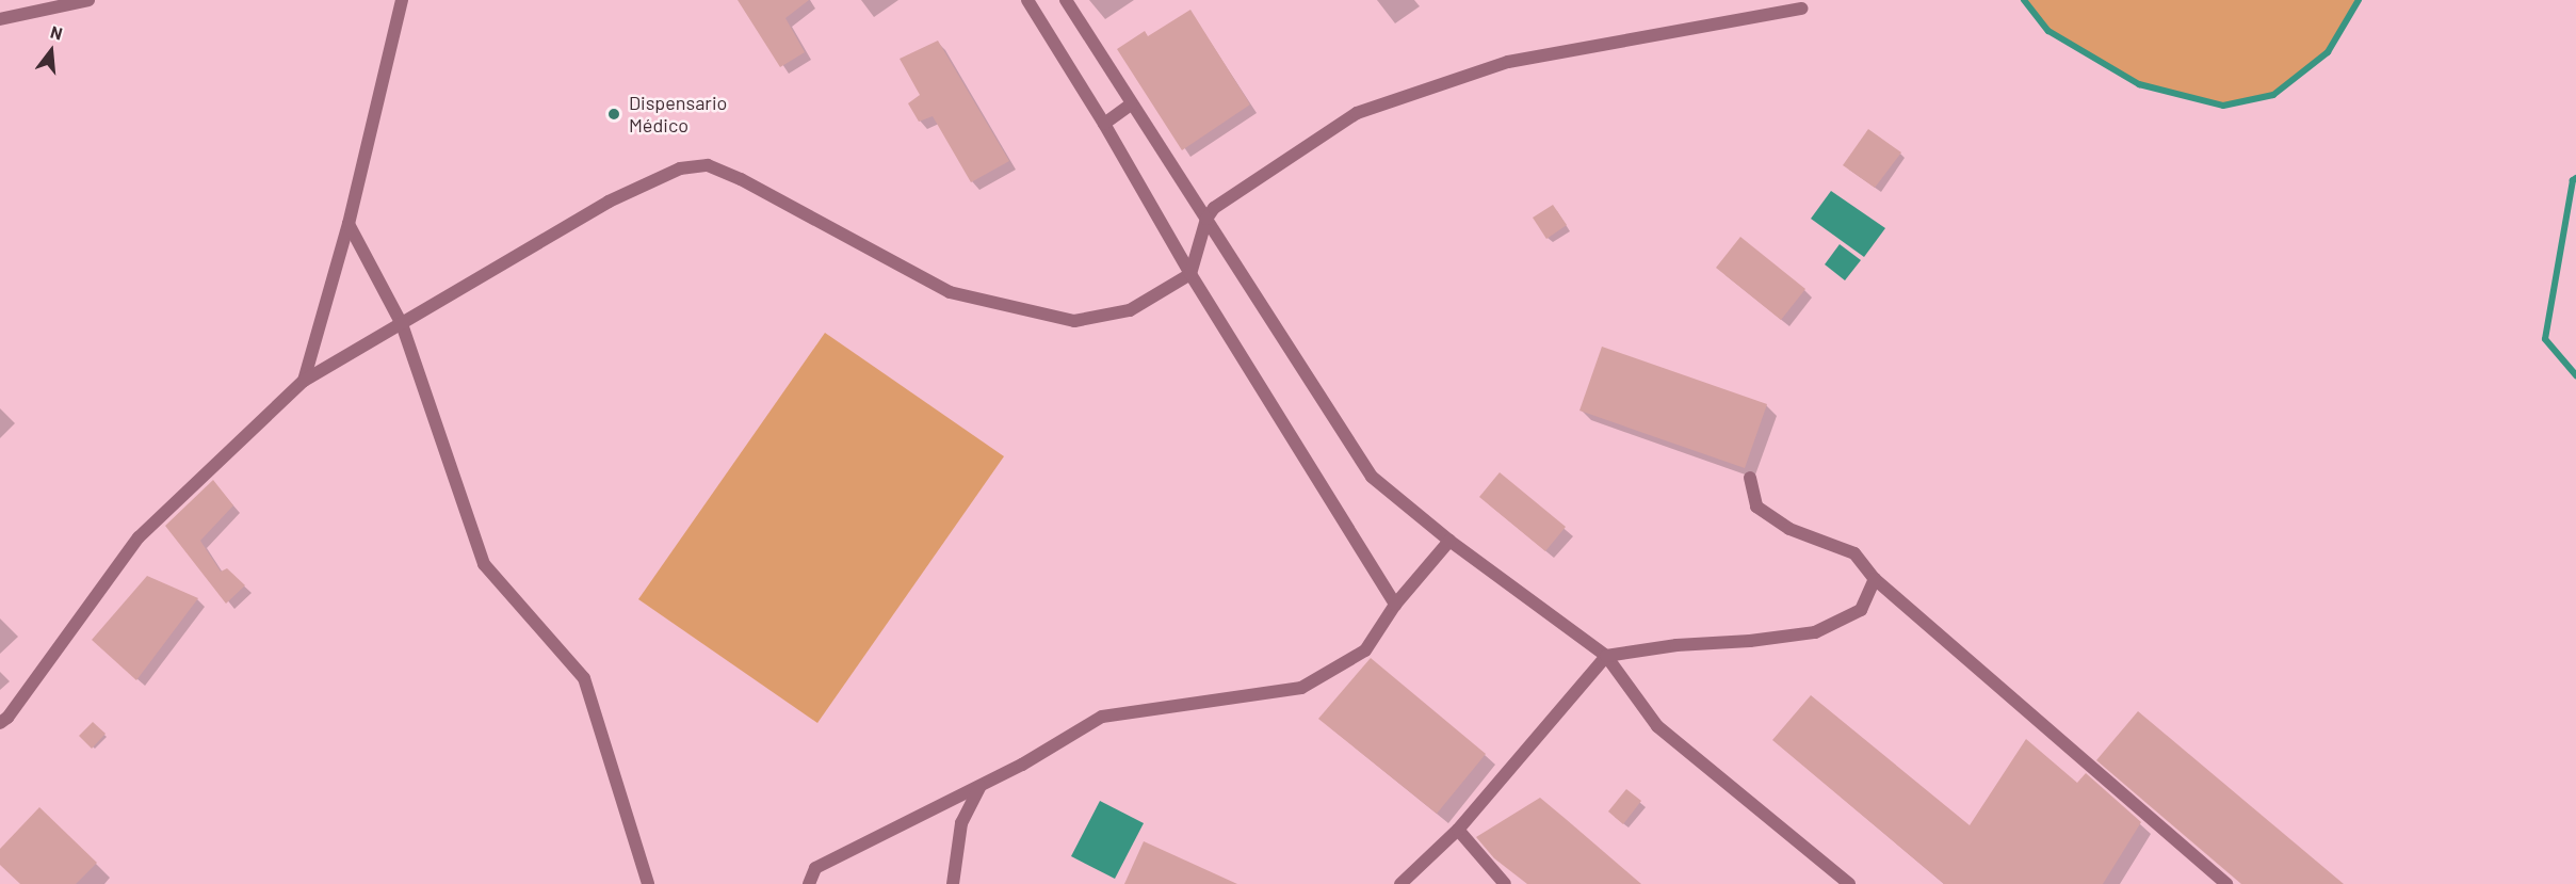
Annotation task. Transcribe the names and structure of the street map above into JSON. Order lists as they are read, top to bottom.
{
  "places": ["Dispensario Médico"],
  "north": "top"
}
